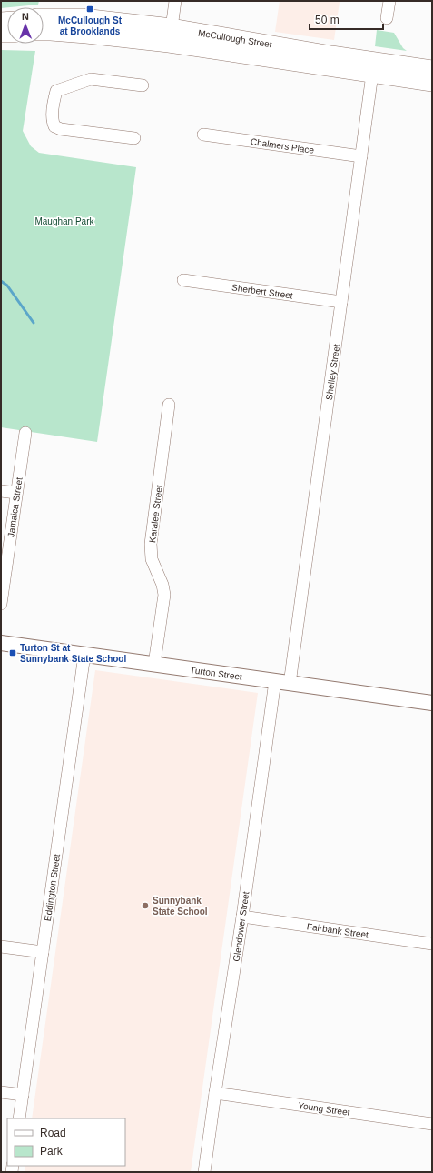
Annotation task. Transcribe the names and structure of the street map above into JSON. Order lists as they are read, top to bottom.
{
  "streets": {
    "main road": ["McCullough Street"],
    "street": [
      "Chalmers Place",
      "Sherbert Street",
      "Shelley Street",
      "Jamaica Street",
      "Karalee Street",
      "Turton Street",
      "Eddington Street",
      "Glendower Street",
      "Fairbank Street",
      "Young Street"
    ]
  },
  "crossings": [
    ["McCullough Street", "Shelley Street"],
    ["Chalmers Place", "Shelley Street"],
    ["Sherbert Street", "Shelley Street"],
    ["Shelley Street", "Turton Street"],
    ["Karalee Street", "Turton Street"],
    ["Turton Street", "Eddington Street"],
    ["Turton Street", "Glendower Street"],
    ["Glendower Street", "Fairbank Street"],
    ["Glendower Street", "Young Street"]
  ],
  "parks": ["Maughan Park"],
  "places": {
    "transit": ["McCullough St at Brooklands", "Turton St at Sunnybank State School"],
    "other": ["Sunnybank State School"]
  },
  "legend": ["Road", "Park"],
  "scale_bar": "50 m",
  "north": "top"
}
